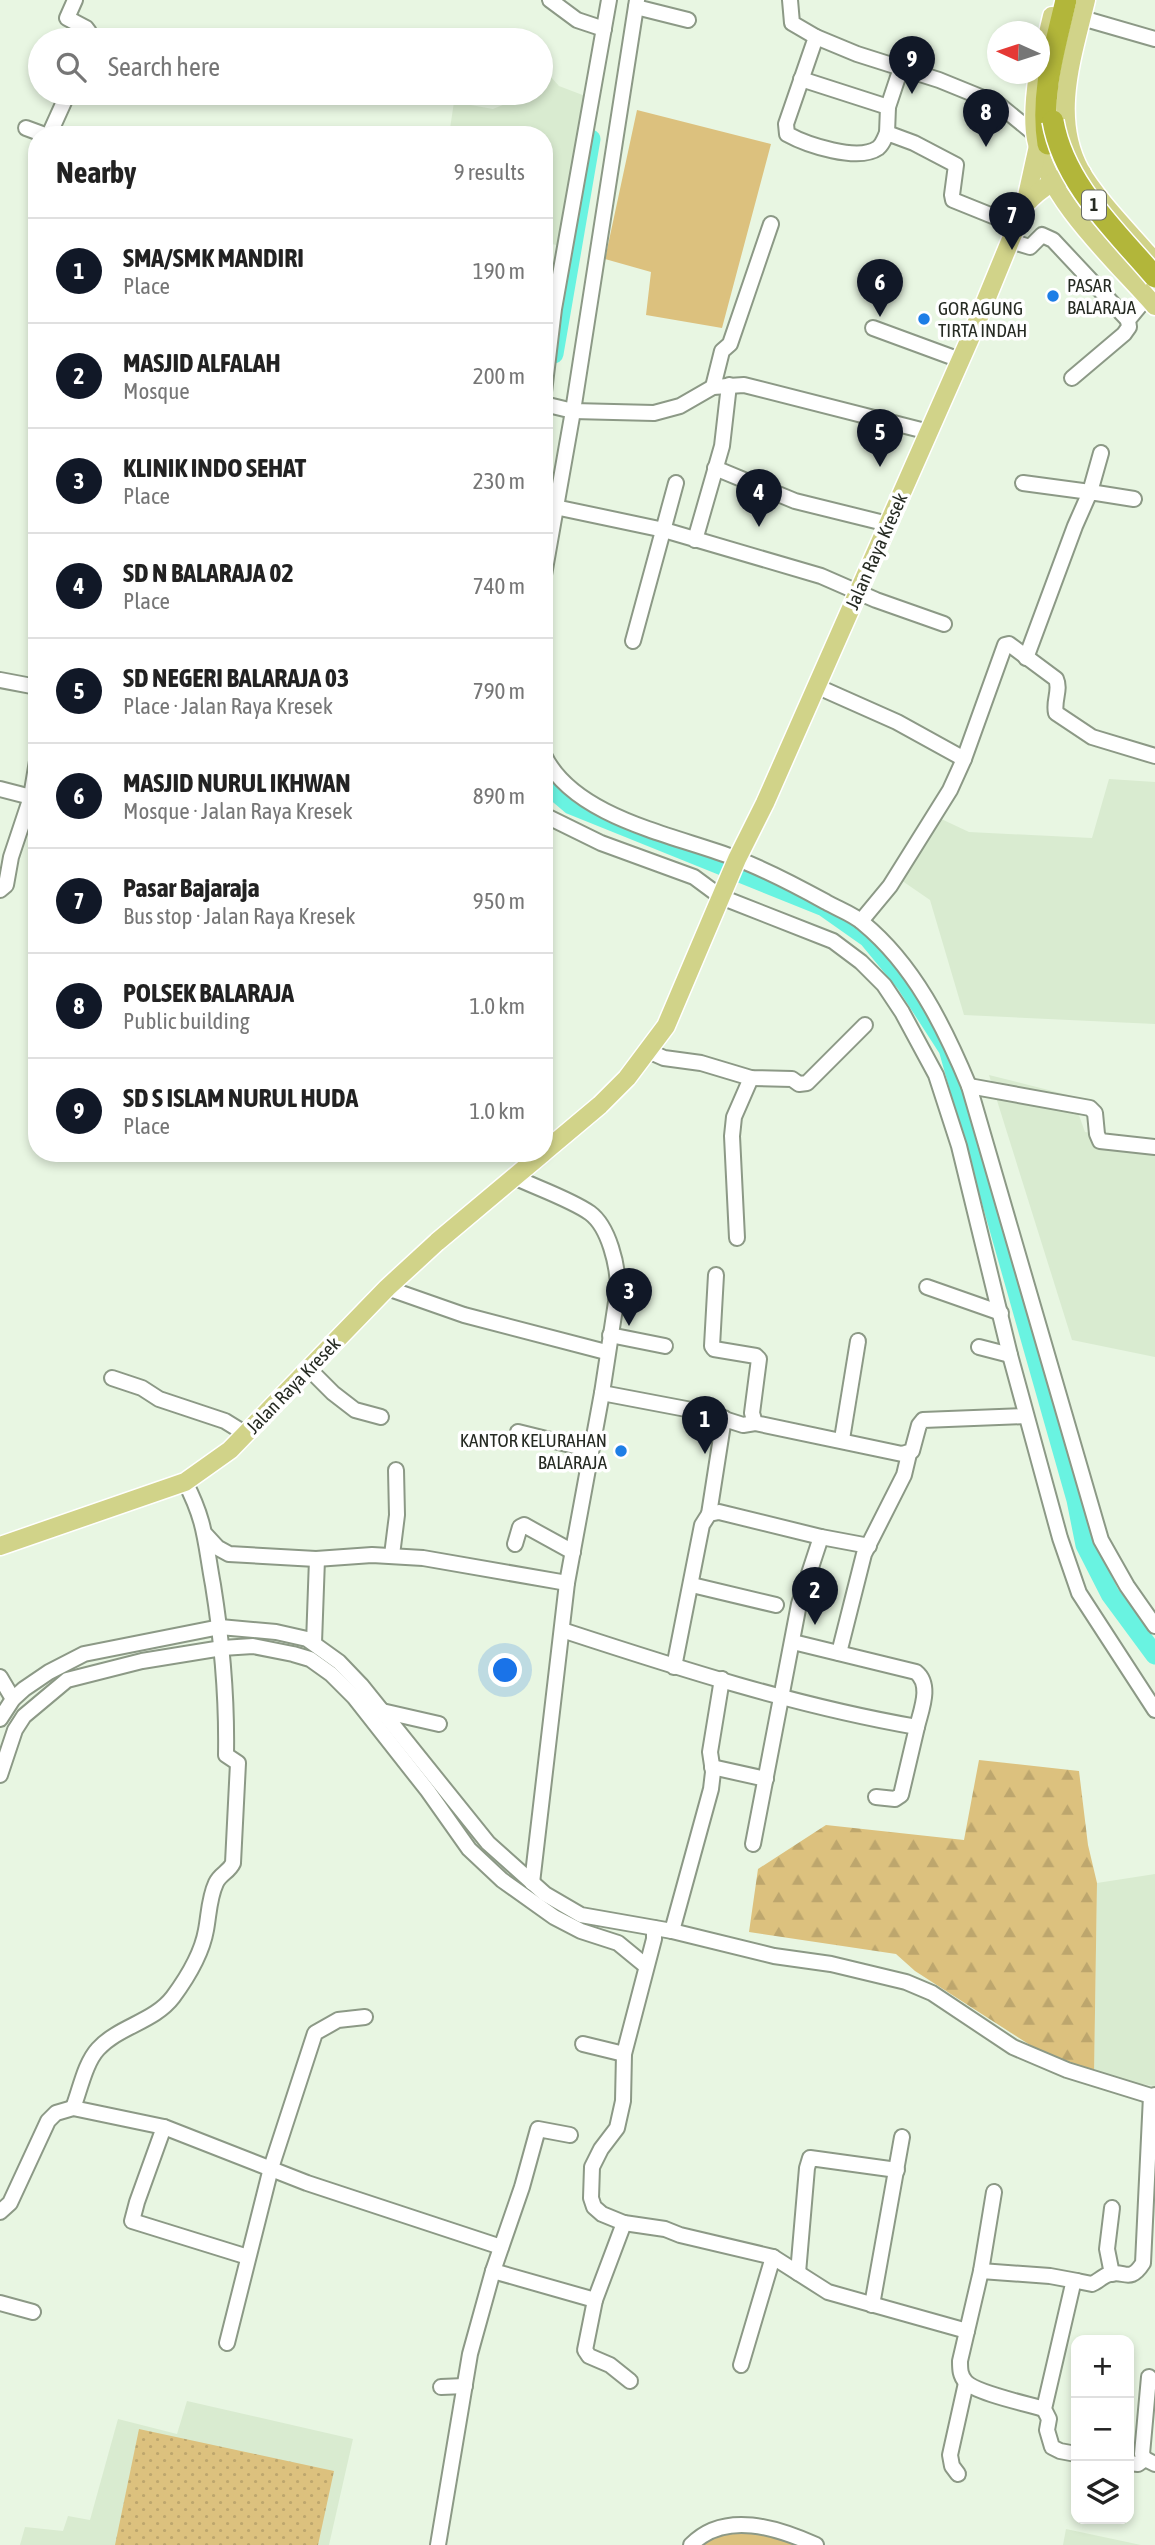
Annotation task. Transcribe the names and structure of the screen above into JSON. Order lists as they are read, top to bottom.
{
  "streets": {
    "highway": ["1"],
    "main road": ["Jalan Raya Kresek"]
  },
  "places": ["PASAR BALARAJA", "GOR AGUNG TIRTA INDAH", "KANTOR KELURAHAN BALARAJA"],
  "north": "left",
  "page": {
    "search": "Search here",
    "pins": [
      "9",
      "8",
      "7",
      "6",
      "5",
      "4",
      "3",
      "1",
      "2"
    ],
    "heading": ["Nearby", "9 results"],
    "list": [
      {
        "mark": "1",
        "name": "SMA/SMK MANDIRI",
        "note": "Place",
        "value": "190 m"
      },
      {
        "mark": "2",
        "name": "MASJID ALFALAH",
        "note": "Mosque",
        "value": "200 m"
      },
      {
        "mark": "3",
        "name": "KLINIK INDO SEHAT",
        "note": "Place",
        "value": "230 m"
      },
      {
        "mark": "4",
        "name": "SD N BALARAJA 02",
        "note": "Place",
        "value": "740 m"
      },
      {
        "mark": "5",
        "name": "SD NEGERI BALARAJA 03",
        "note": "Place · Jalan Raya Kresek",
        "value": "790 m"
      },
      {
        "mark": "6",
        "name": "MASJID NURUL IKHWAN",
        "note": "Mosque · Jalan Raya Kresek",
        "value": "890 m"
      },
      {
        "mark": "7",
        "name": "Pasar Bajaraja",
        "note": "Bus stop · Jalan Raya Kresek",
        "value": "950 m"
      },
      {
        "mark": "8",
        "name": "POLSEK BALARAJA",
        "note": "Public building",
        "value": "1.0 km"
      },
      {
        "mark": "9",
        "name": "SD S ISLAM NURUL HUDA",
        "note": "Place",
        "value": "1.0 km"
      }
    ],
    "map_buttons": ["+", "−"]
  }
}
